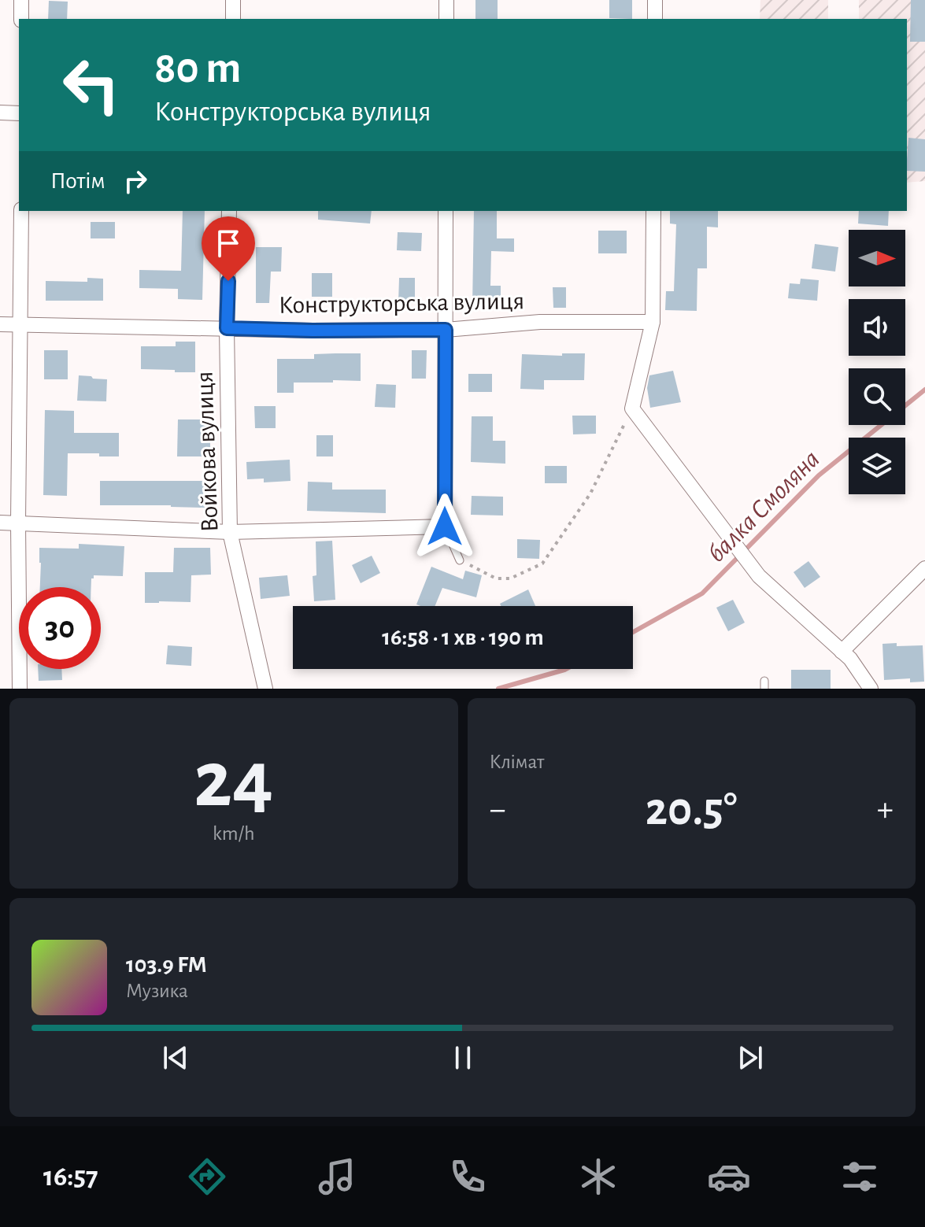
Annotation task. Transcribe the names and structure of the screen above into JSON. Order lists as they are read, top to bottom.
{
  "streets": {
    "street": ["Конструкторська вулиця", "Войкова вулиця"]
  },
  "crossings": [
    ["Конструкторська вулиця", "Войкова вулиця"]
  ],
  "water": ["балка Смоляна"],
  "north": "right",
  "page": {
    "turn": ["80 m", "Конструкторська вулиця"],
    "then": "Потім",
    "limit": "30",
    "trip": "16:58 · 1 хв · 190 m",
    "tile": [
      ["24", "km/h"],
      "Клімат"
    ],
    "heat": ["−", "20.5°", "+"],
    "song": ["103.9 FM", "Музика"],
    "tabs": "16:57"
  }
}
